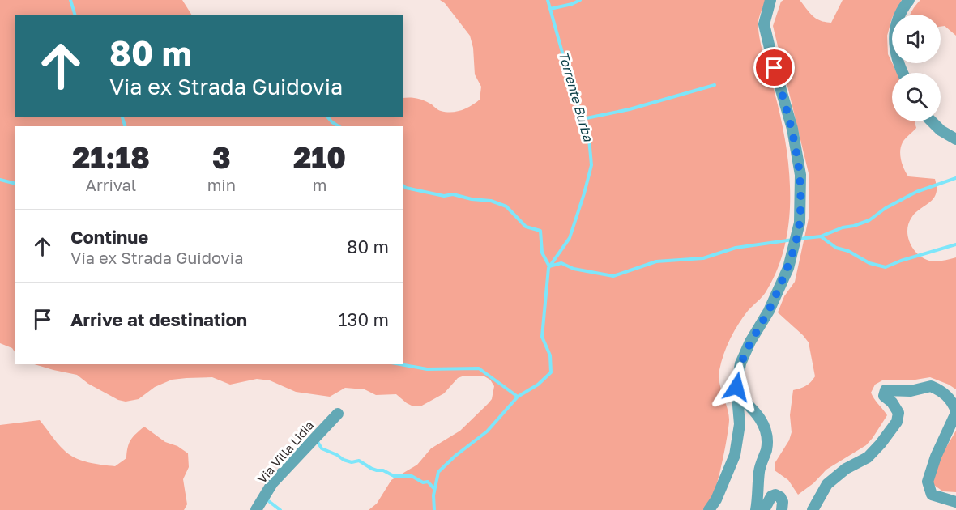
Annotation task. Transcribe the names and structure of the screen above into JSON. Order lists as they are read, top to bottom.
{
  "streets": {
    "street": ["Via Villa Lidia"]
  },
  "water": ["Torrente Burba"],
  "page": {
    "turn": ["80 m", "Via ex Strada Guidovia"],
    "eta": [
      "21:18",
      "Arrival",
      "3",
      "min",
      "210",
      "m"
    ],
    "list": [
      {
        "name": "Continue",
        "note": "Via ex Strada Guidovia",
        "value": "80 m"
      },
      {
        "name": "Arrive at destination",
        "value": "130 m"
      }
    ]
  }
}
